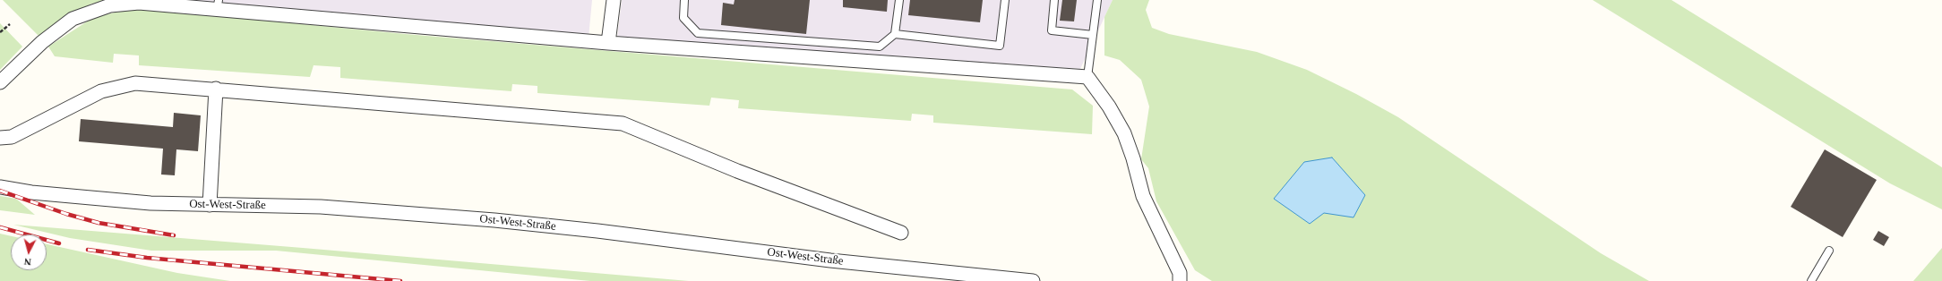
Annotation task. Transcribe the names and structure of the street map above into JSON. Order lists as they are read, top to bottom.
{
  "streets": {
    "street": ["Ost-West-Straße"]
  },
  "north": "bottom"
}
